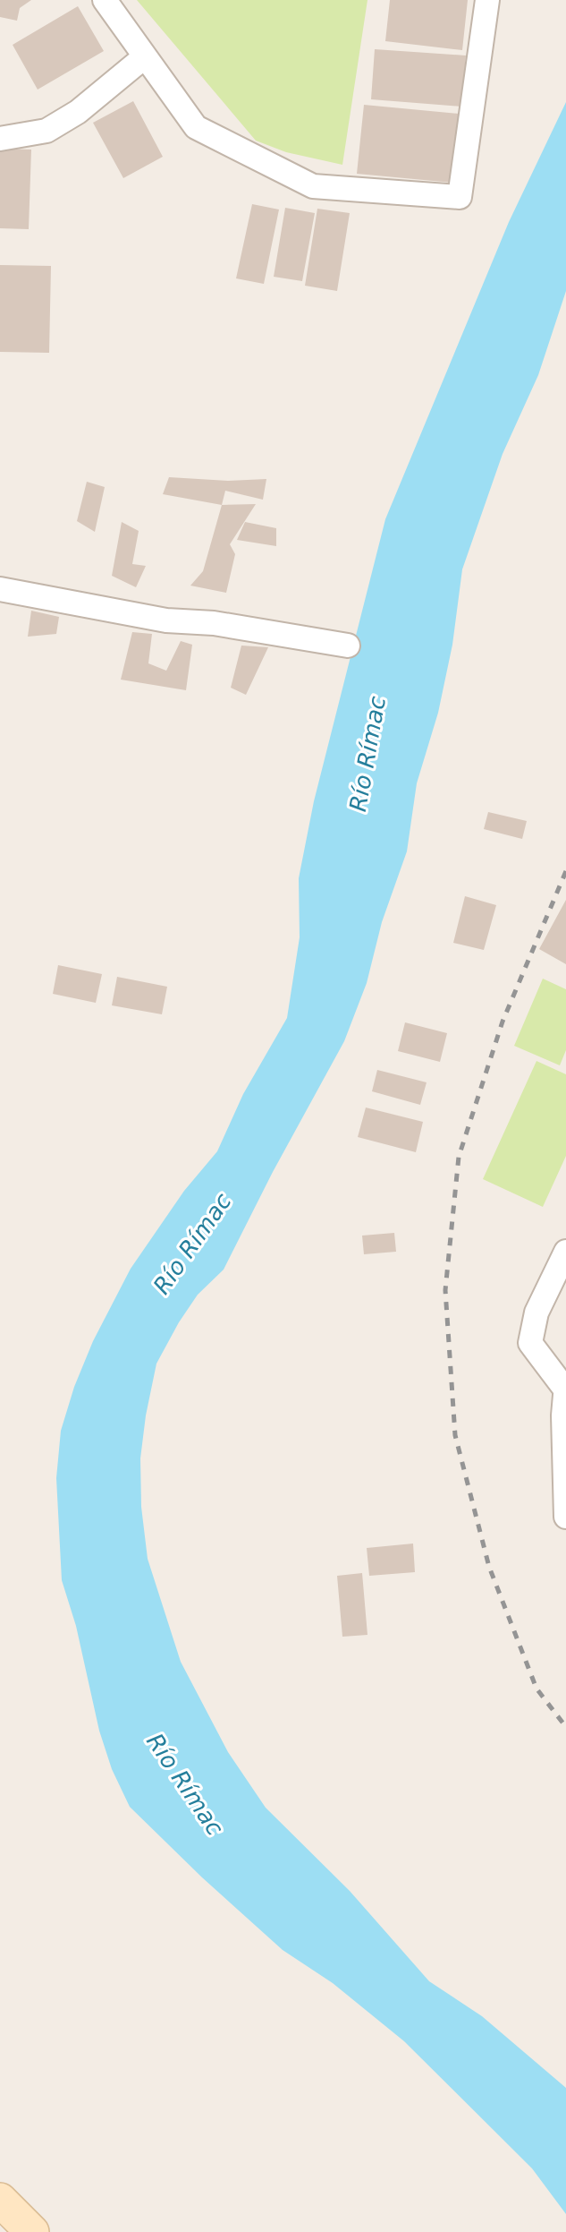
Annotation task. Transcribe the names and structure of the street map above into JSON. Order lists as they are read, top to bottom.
{
  "water": ["Río Rímac"]
}
